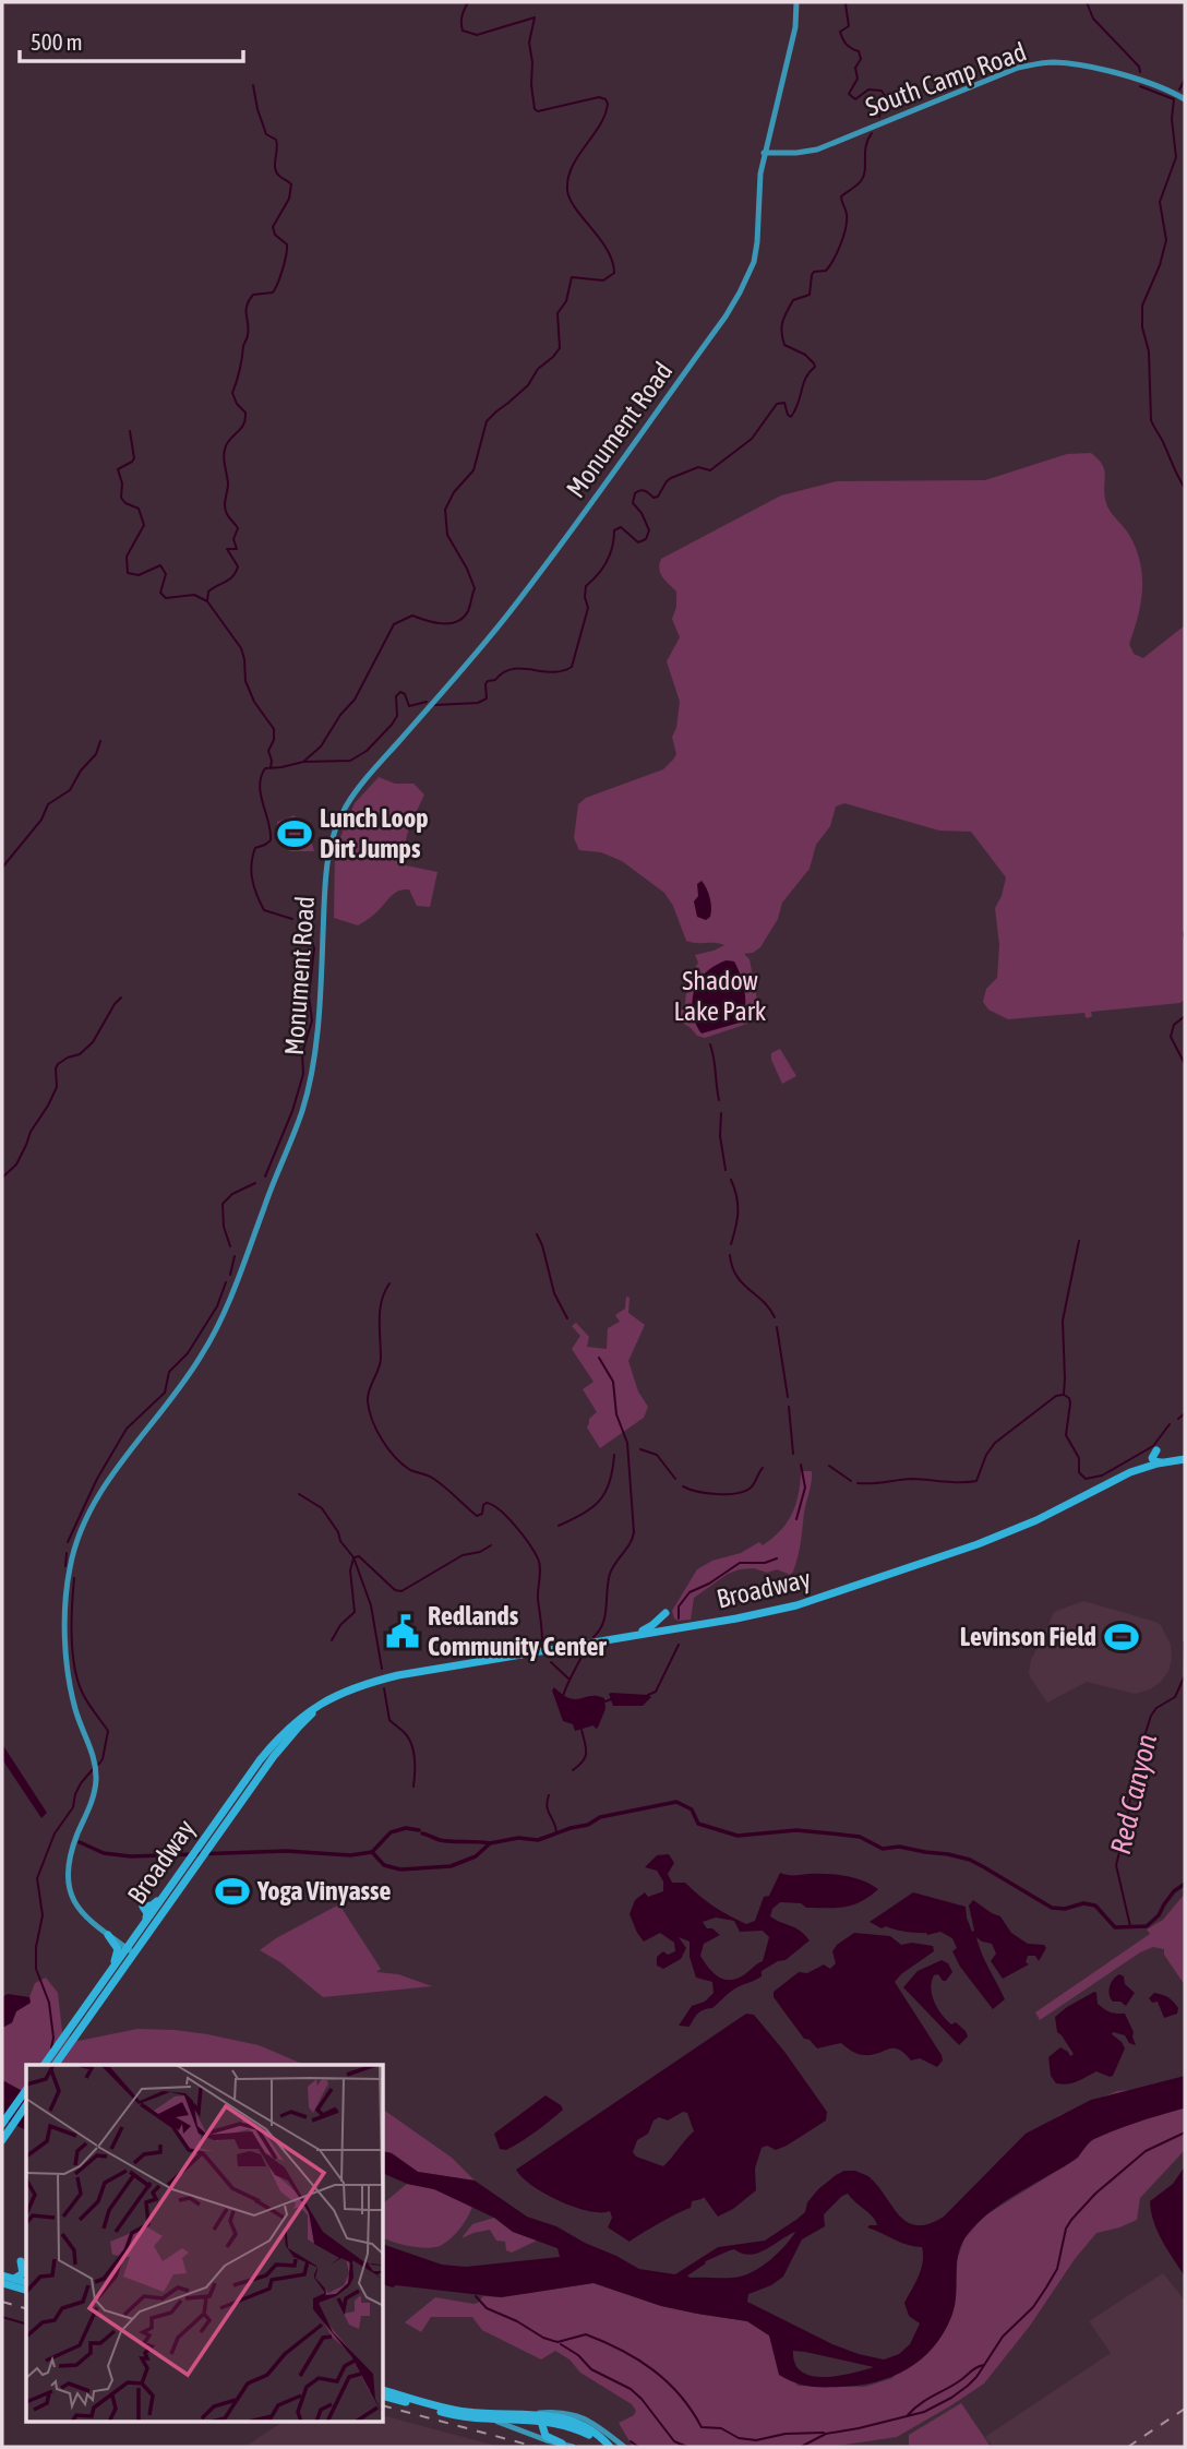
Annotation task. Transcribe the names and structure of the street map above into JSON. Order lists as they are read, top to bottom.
{
  "streets": {
    "main road": ["South Camp Road", "Monument Road", "Broadway"]
  },
  "crossings": [
    ["South Camp Road", "Monument Road"],
    ["Monument Road", "Broadway"]
  ],
  "water": ["Red Canyon"],
  "parks": ["Shadow Lake Park"],
  "places": {
    "sports": ["Lunch Loop Dirt Jumps", "Levinson Field", "Yoga Vinyasse"],
    "public building": ["Redlands Community Center"]
  },
  "scale_bar": "500 m"
}
